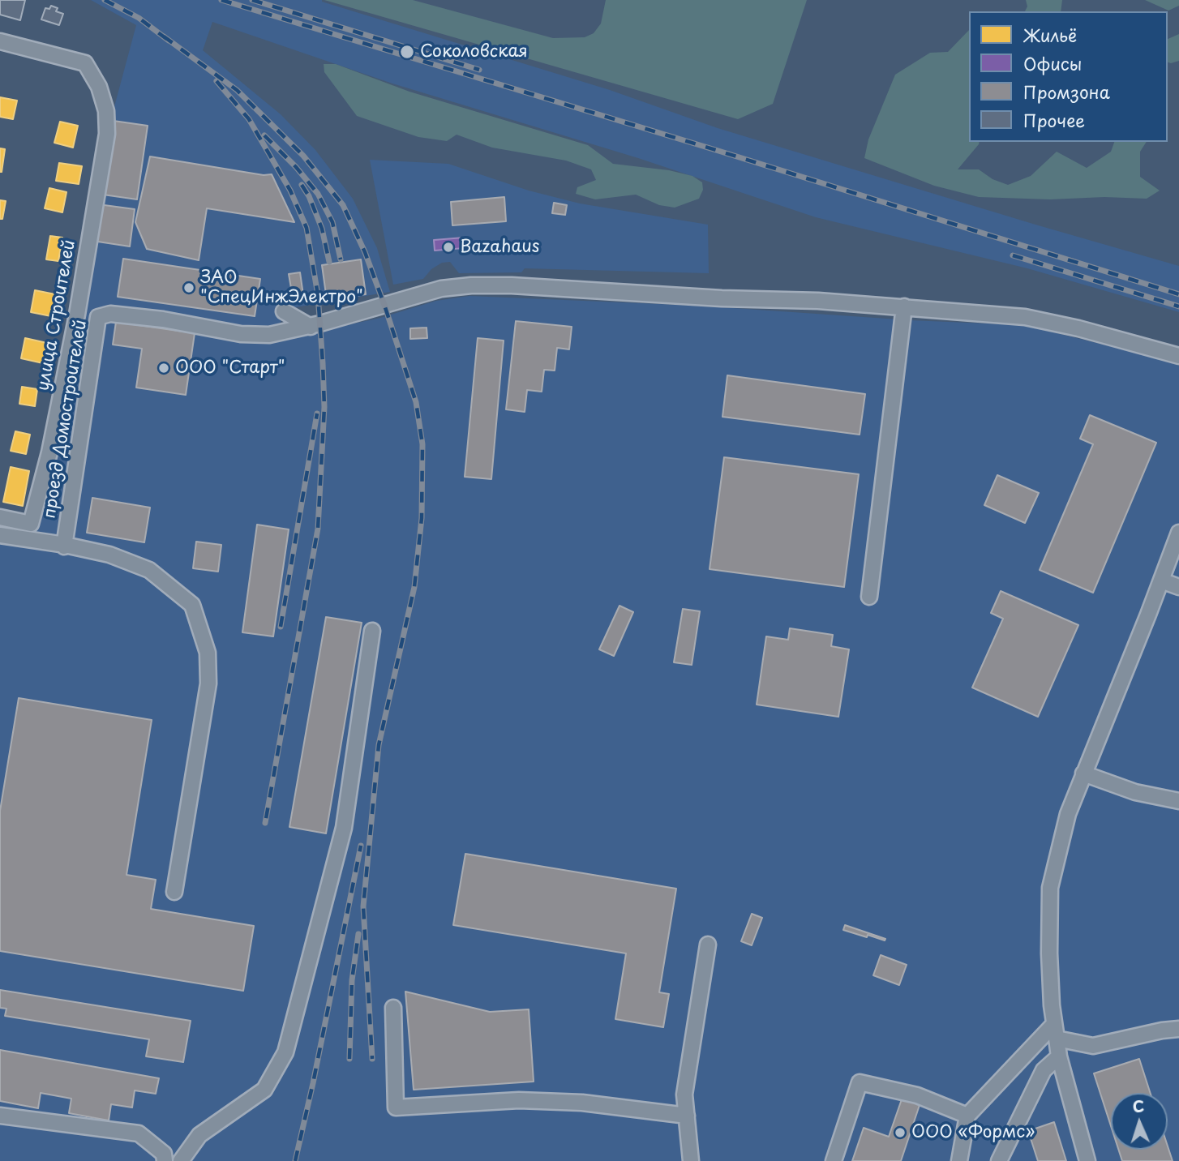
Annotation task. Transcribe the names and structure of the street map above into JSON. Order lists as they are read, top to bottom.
{
  "streets": {
    "street": ["улица Строителей", "проезд Домостроителей"]
  },
  "places": [
    "Соколовская",
    "Bazahaus",
    "ЗАО \"СпецИнжЭлектро\"",
    "ООО \"Старт\"",
    "ООО «Формс»"
  ],
  "legend": [
    "Жильё",
    "Офисы",
    "Промзона",
    "Прочее"
  ],
  "north": "top"
}
